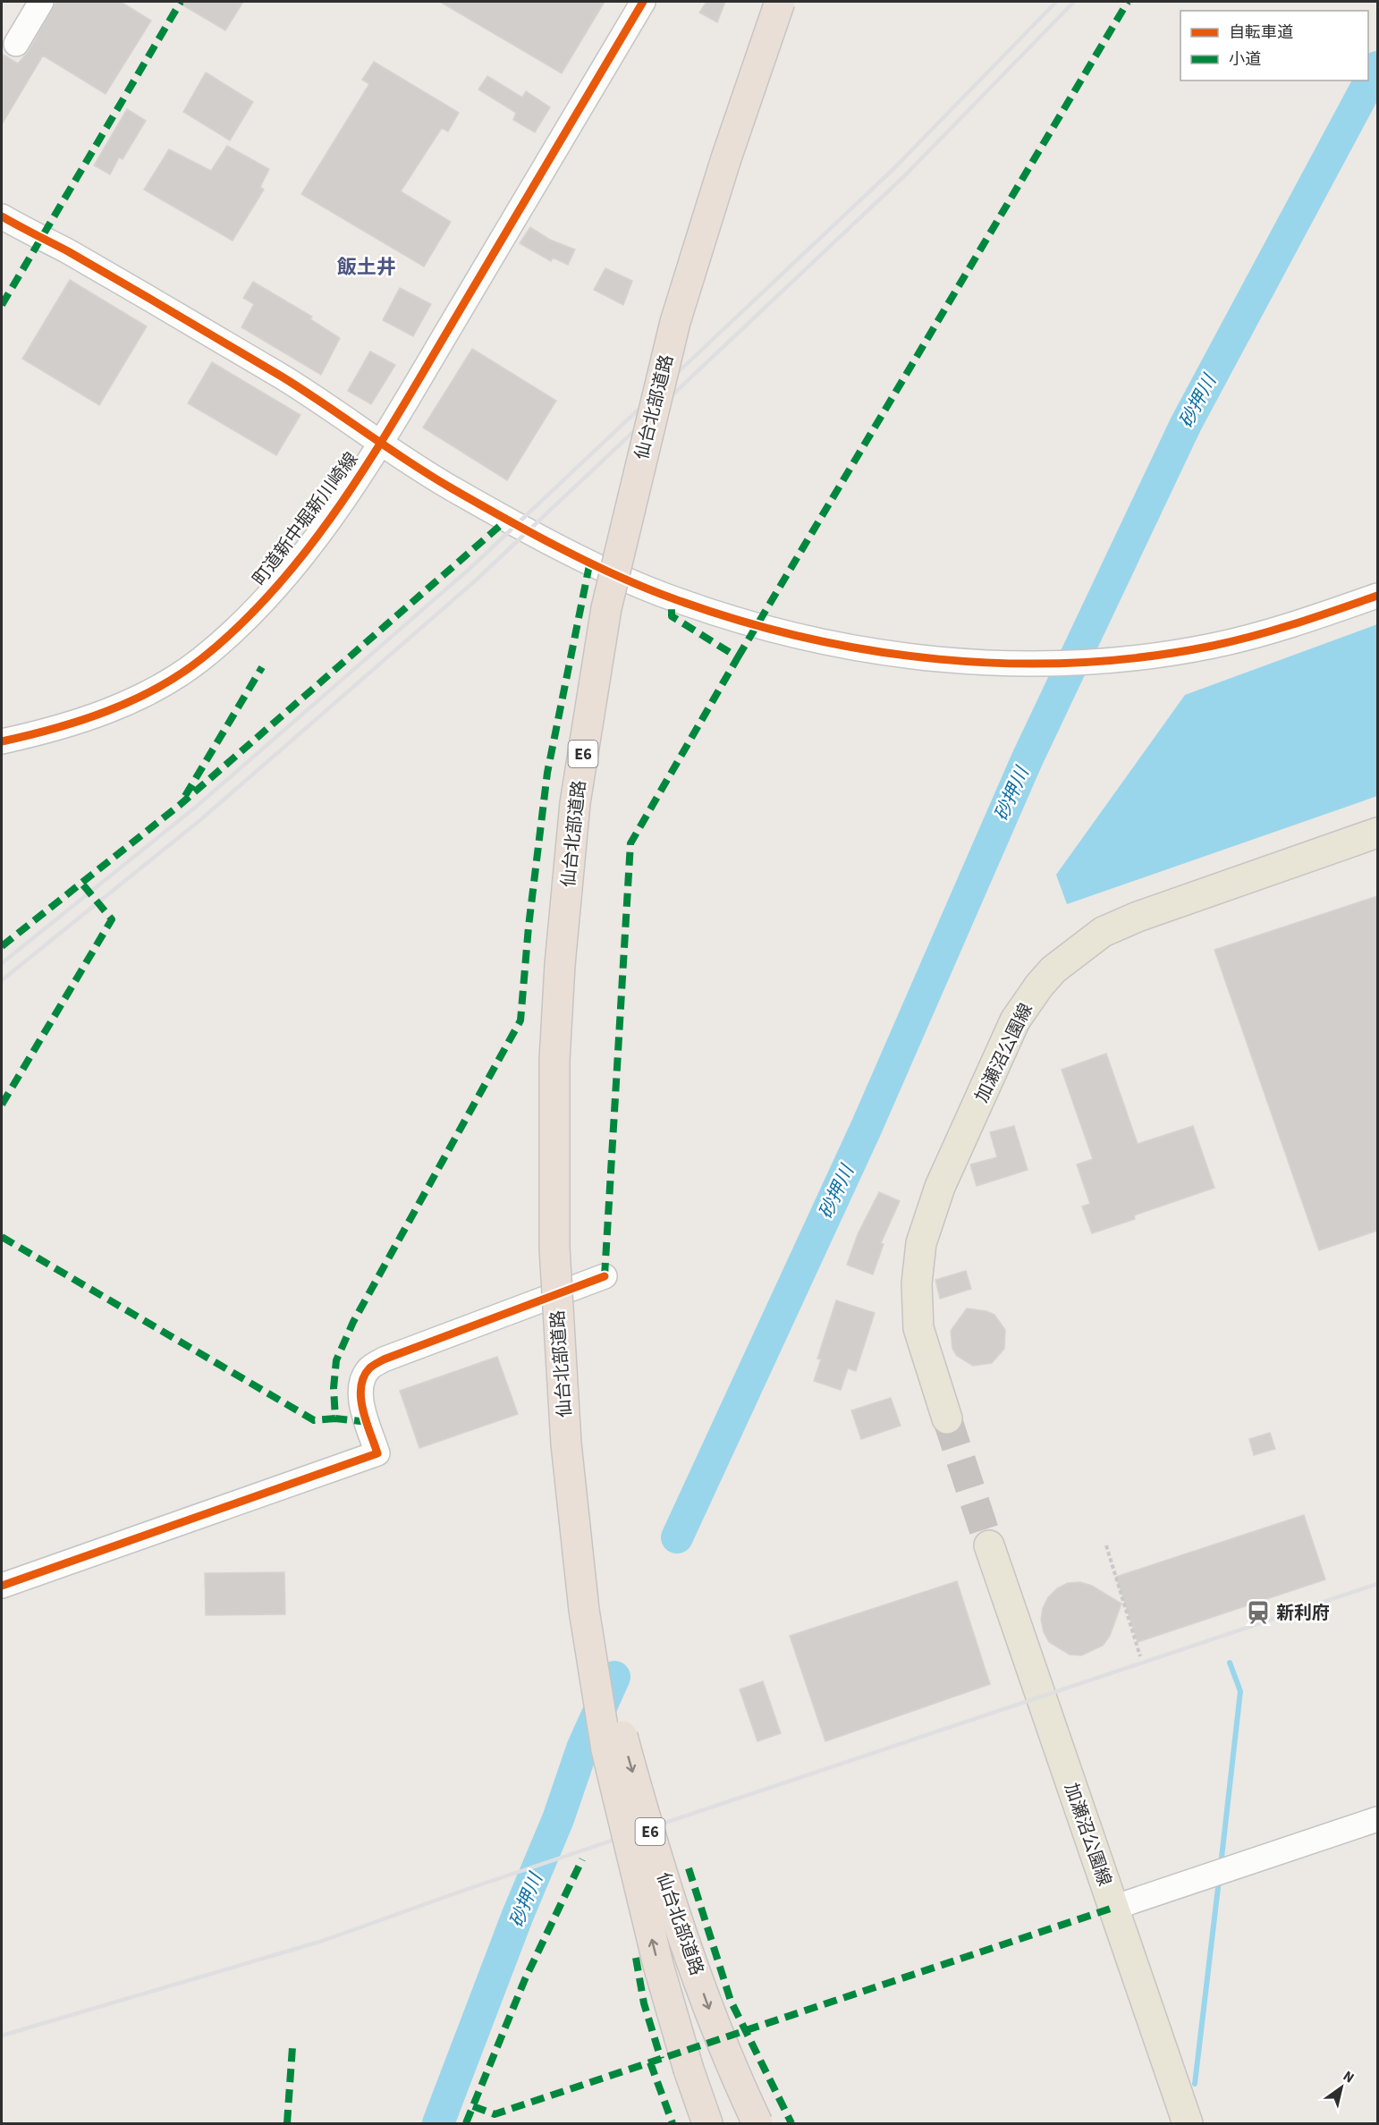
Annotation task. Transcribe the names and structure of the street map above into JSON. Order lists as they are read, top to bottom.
{
  "streets": {
    "highway": ["仙台北部道路", "E6"],
    "main road": ["加瀬沼公園線"],
    "street": ["町道新中堀新川崎線"]
  },
  "districts": ["飯土井"],
  "water": ["砂押川"],
  "places": {
    "station": ["新利府"]
  },
  "legend": ["自転車道", "小道"],
  "north": "top right"
}
